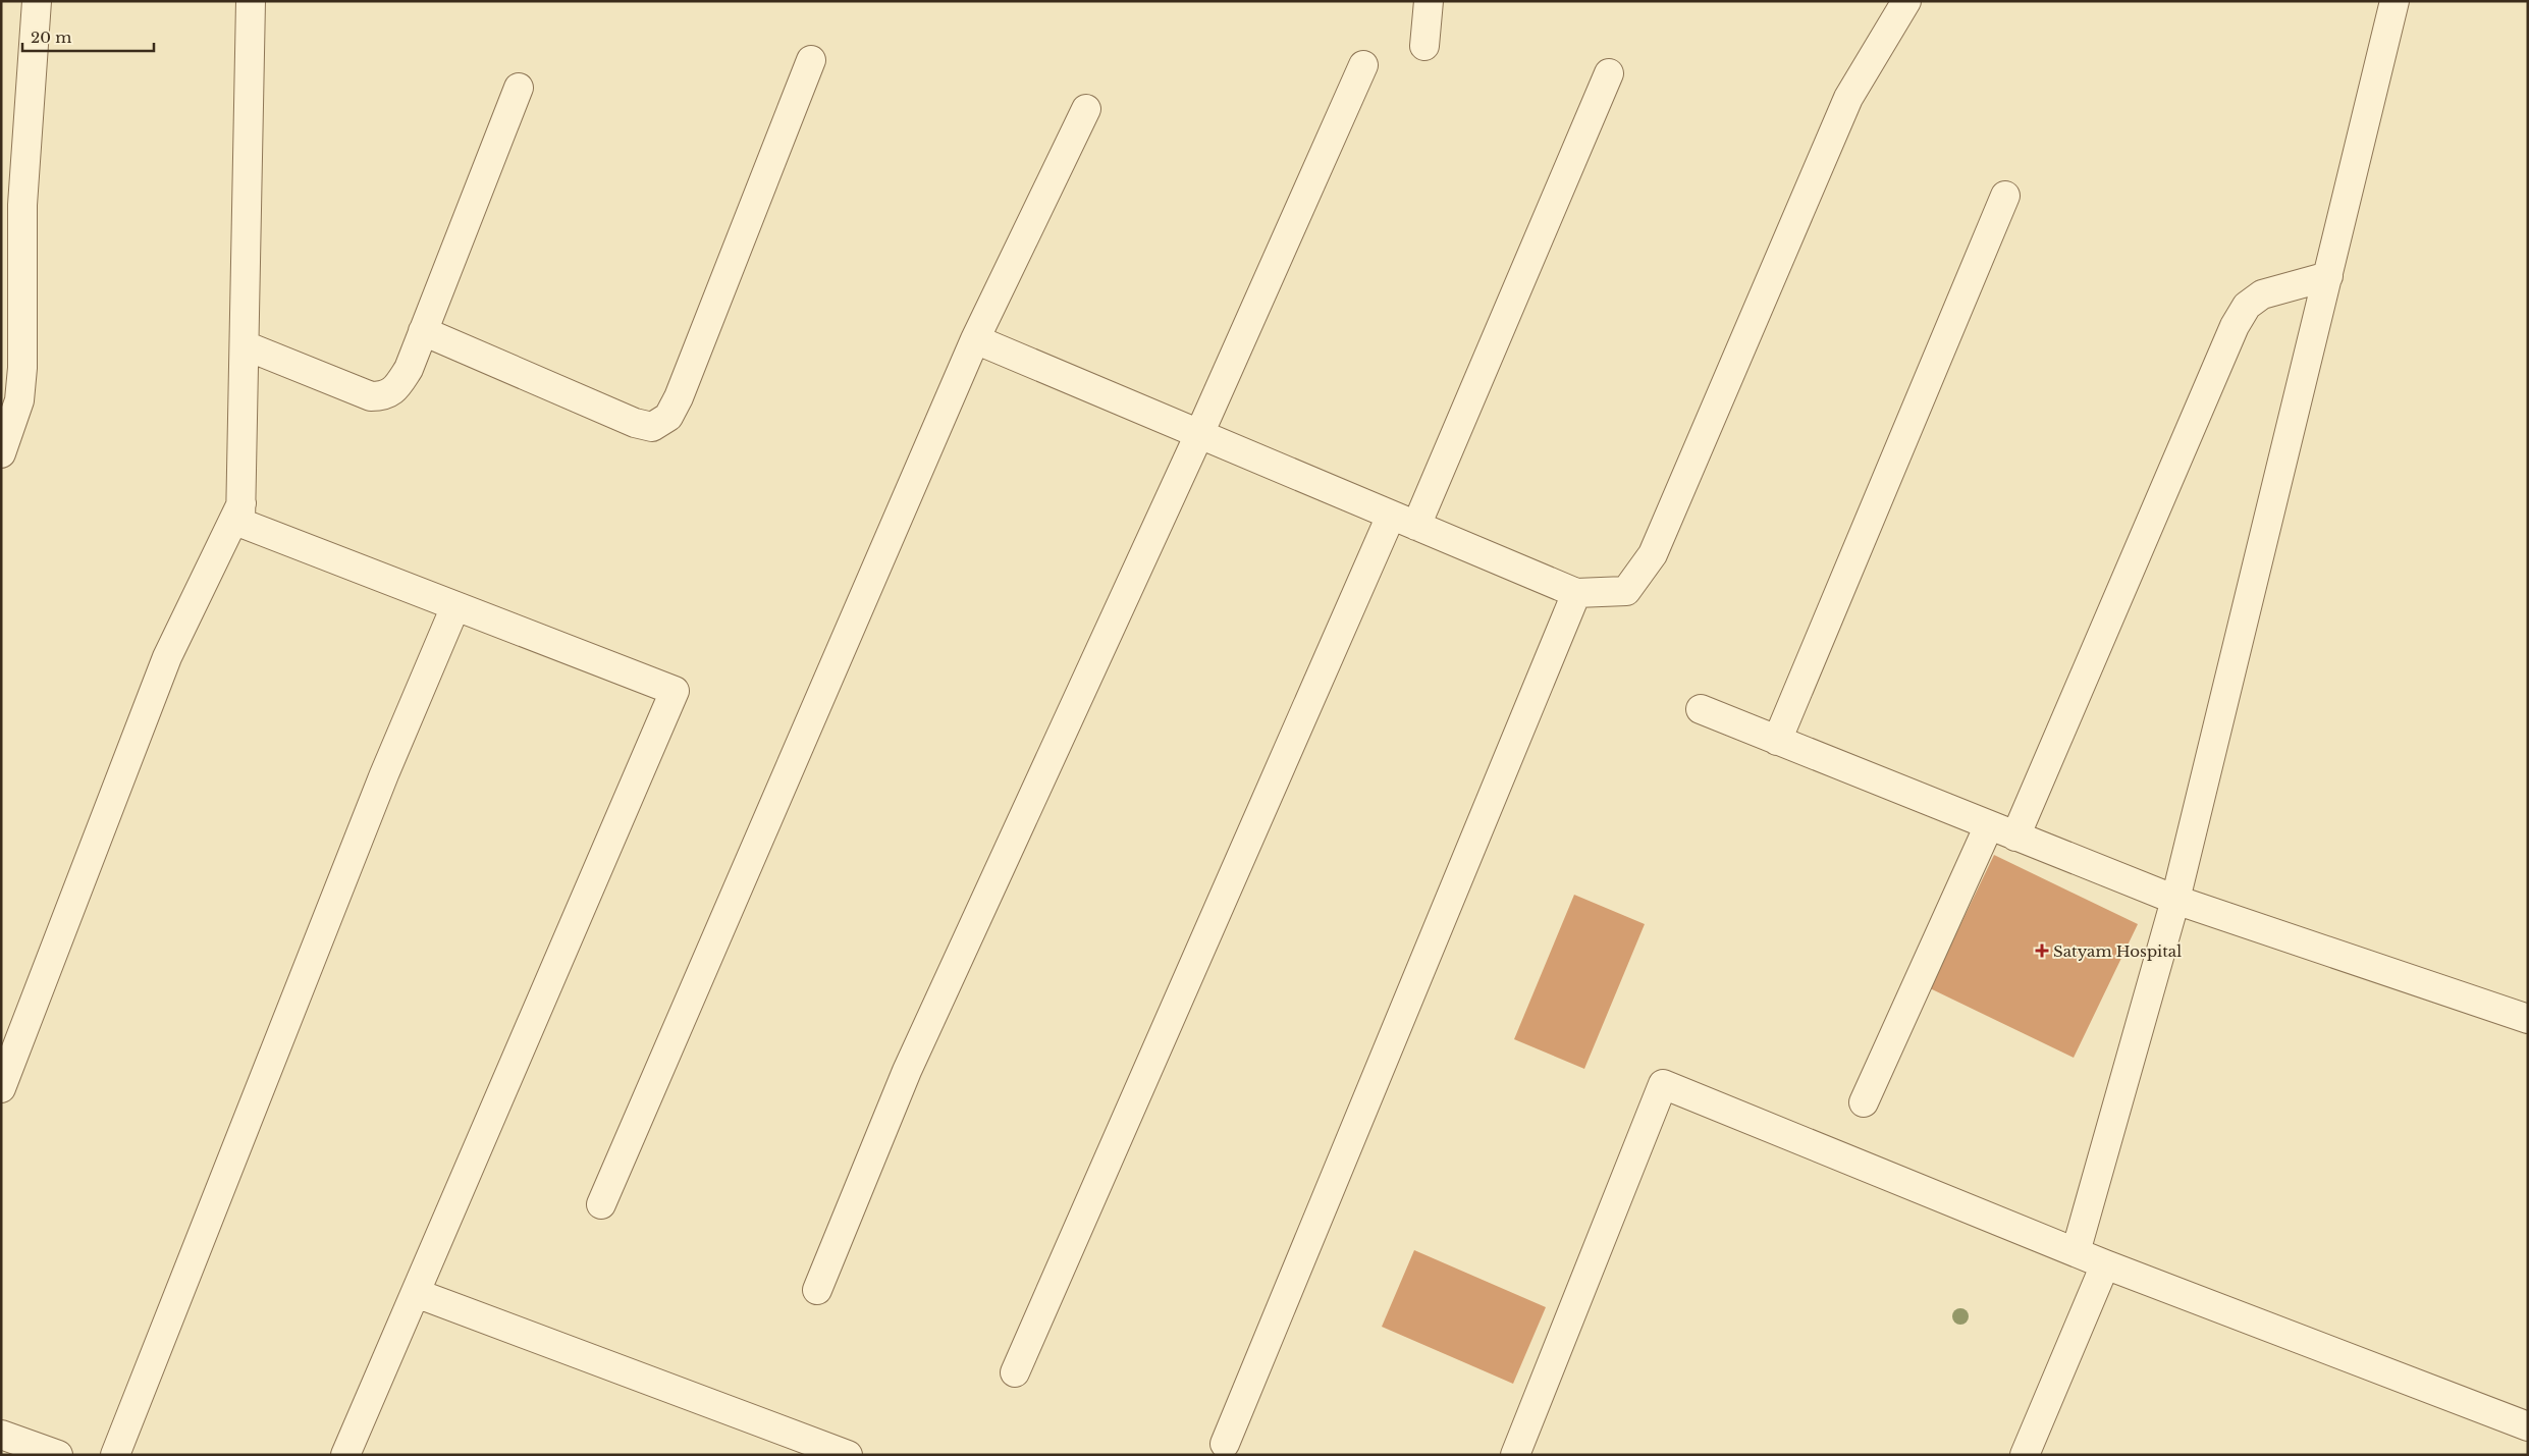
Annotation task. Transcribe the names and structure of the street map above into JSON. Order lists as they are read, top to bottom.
{
  "places": {
    "health": ["Satyam Hospital"]
  },
  "scale_bar": "20 m"
}
